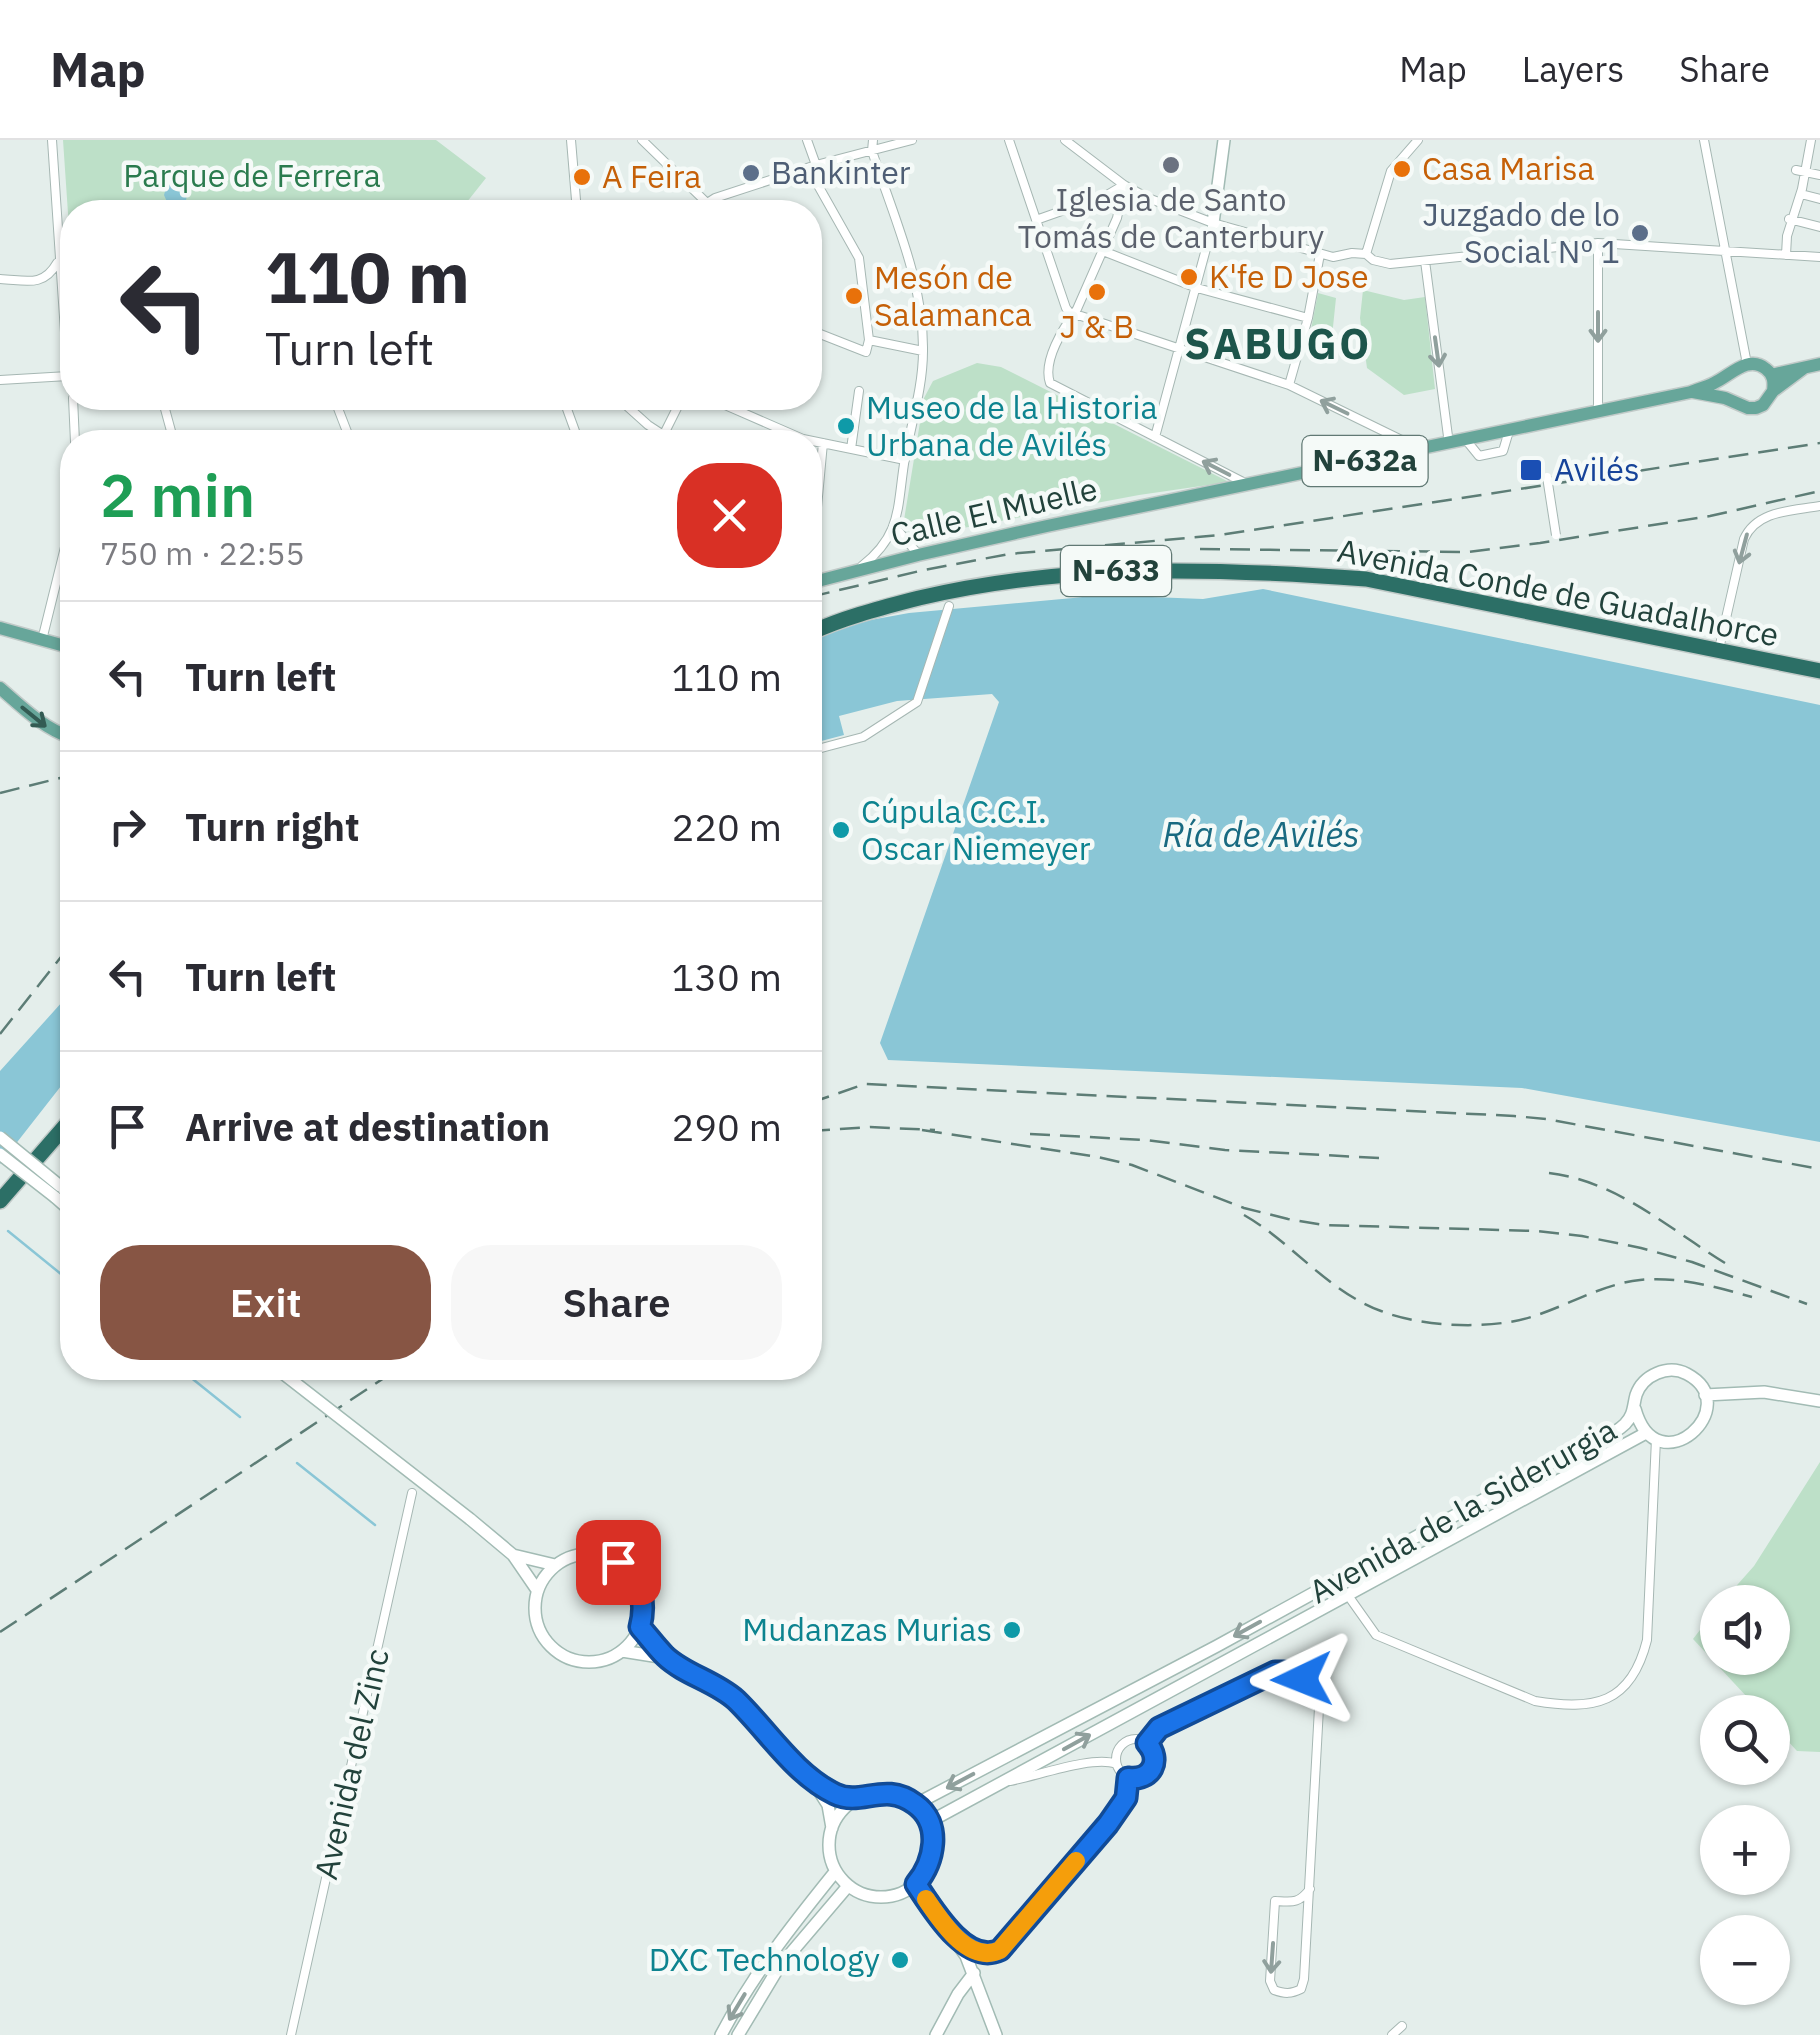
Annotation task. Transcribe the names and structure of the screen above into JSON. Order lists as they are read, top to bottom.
{
  "streets": {
    "highway": ["N-633", "Avenida Conde de Guadalhorce"],
    "main road": ["N-632a", "Calle El Muelle", "Avenida de la Siderurgia"],
    "street": ["Avenida del Zinc"]
  },
  "crossings": [
    ["N-632a", "Calle El Muelle"]
  ],
  "districts": ["SABUGO"],
  "water": ["Ría de Avilés"],
  "parks": ["Parque de Ferrera"],
  "places": {
    "other": [
      "Iglesia de Santo Tomás de Canterbury",
      "Casa Marisa",
      "Bankinter",
      "A Feira",
      "Juzgado de lo Social Nº 1",
      "K'fe D Jose",
      "J & B",
      "Mesón de Salamanca",
      "Museo de la Historia Urbana de Avilés",
      "Cúpula C.C.I. Oscar Niemeyer",
      "Mudanzas Murias",
      "DXC Technology"
    ],
    "transit": ["Avilés"]
  },
  "page": {
    "header": "Map",
    "nav": ["Map", "Layers", "Share"],
    "turn": ["110 m", "Turn left"],
    "heading": ["2 min", "750 m · 22:55"],
    "list": [
      {
        "name": "Turn left",
        "value": "110 m"
      },
      {
        "name": "Turn right",
        "value": "220 m"
      },
      {
        "name": "Turn left",
        "value": "130 m"
      },
      {
        "name": "Arrive at destination",
        "value": "290 m"
      }
    ],
    "buttons": ["Exit", "Share"],
    "map_buttons": ["+", "−"]
  }
}
